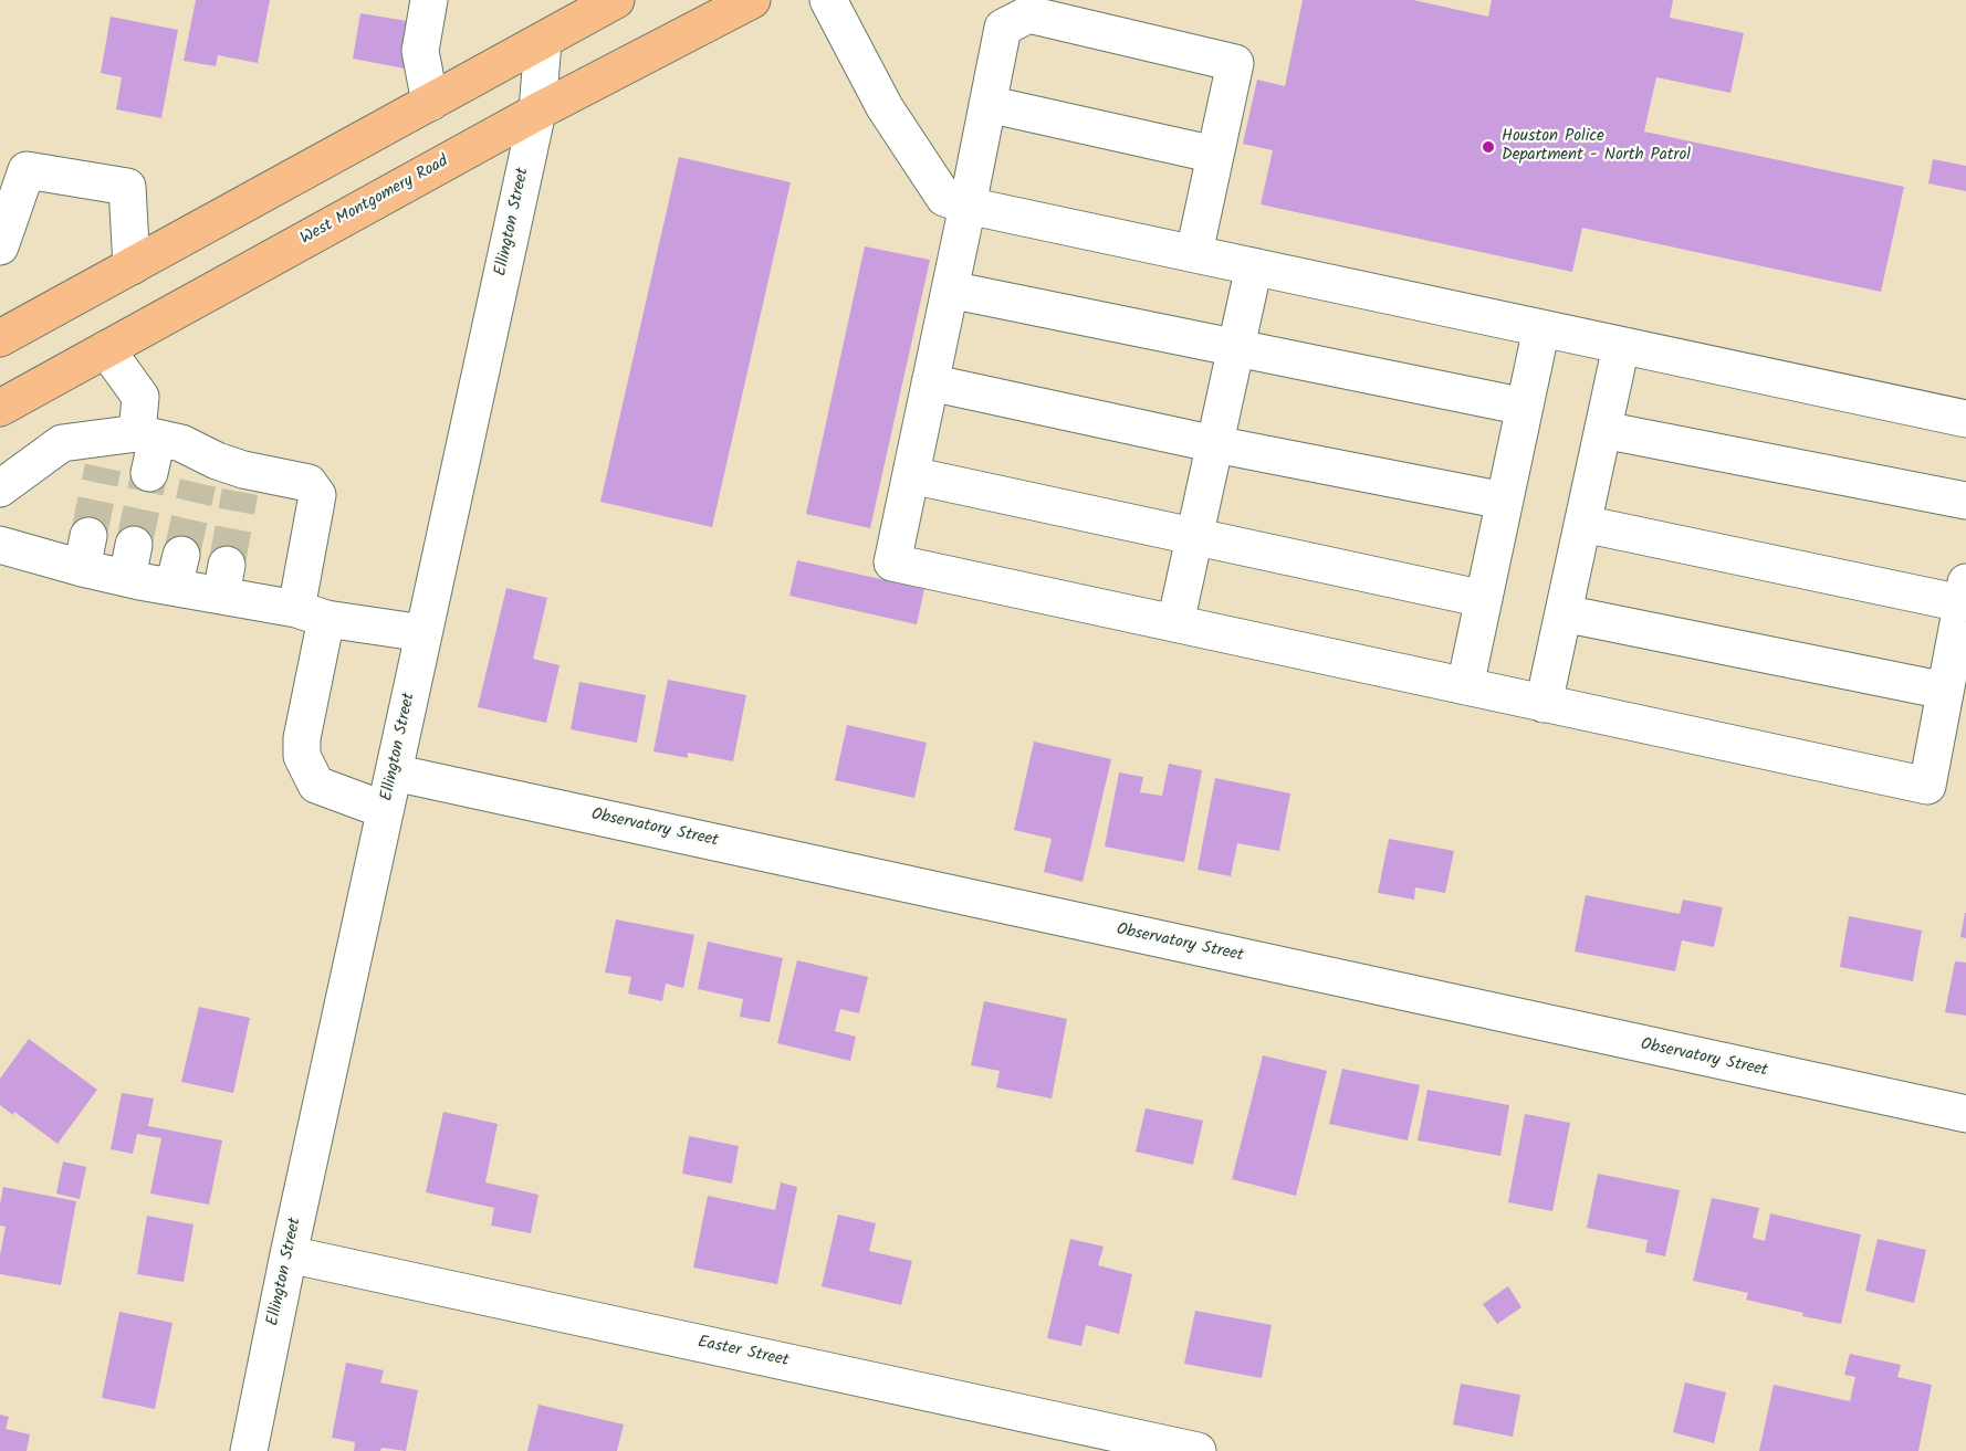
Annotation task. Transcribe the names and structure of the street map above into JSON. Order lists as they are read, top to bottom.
{
  "streets": {
    "main road": ["West Montgomery Road"],
    "street": ["Ellington Street", "Observatory Street", "Easter Street"]
  },
  "crossings": [
    ["West Montgomery Road", "Ellington Street"],
    ["Ellington Street", "Observatory Street"],
    ["Ellington Street", "Easter Street"]
  ],
  "places": ["Houston Police Department - North Patrol"]
}
